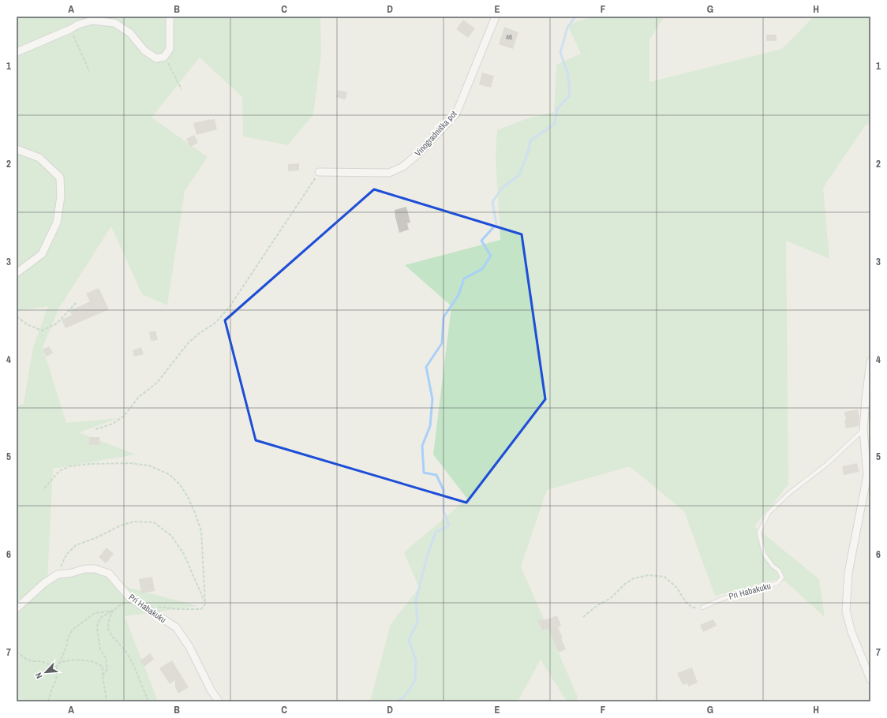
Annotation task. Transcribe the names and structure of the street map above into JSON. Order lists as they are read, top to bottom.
{
  "streets": {
    "street": ["Vinogradniška pot", "Pri Habakuku"]
  },
  "house_numbers": ["46"],
  "north": "bottom left",
  "grid": {
    "columns": [
      "A",
      "B",
      "C",
      "D",
      "E",
      "F",
      "G",
      "H"
    ],
    "rows": [
      "1",
      "2",
      "3",
      "4",
      "5",
      "6",
      "7"
    ]
  }
}
